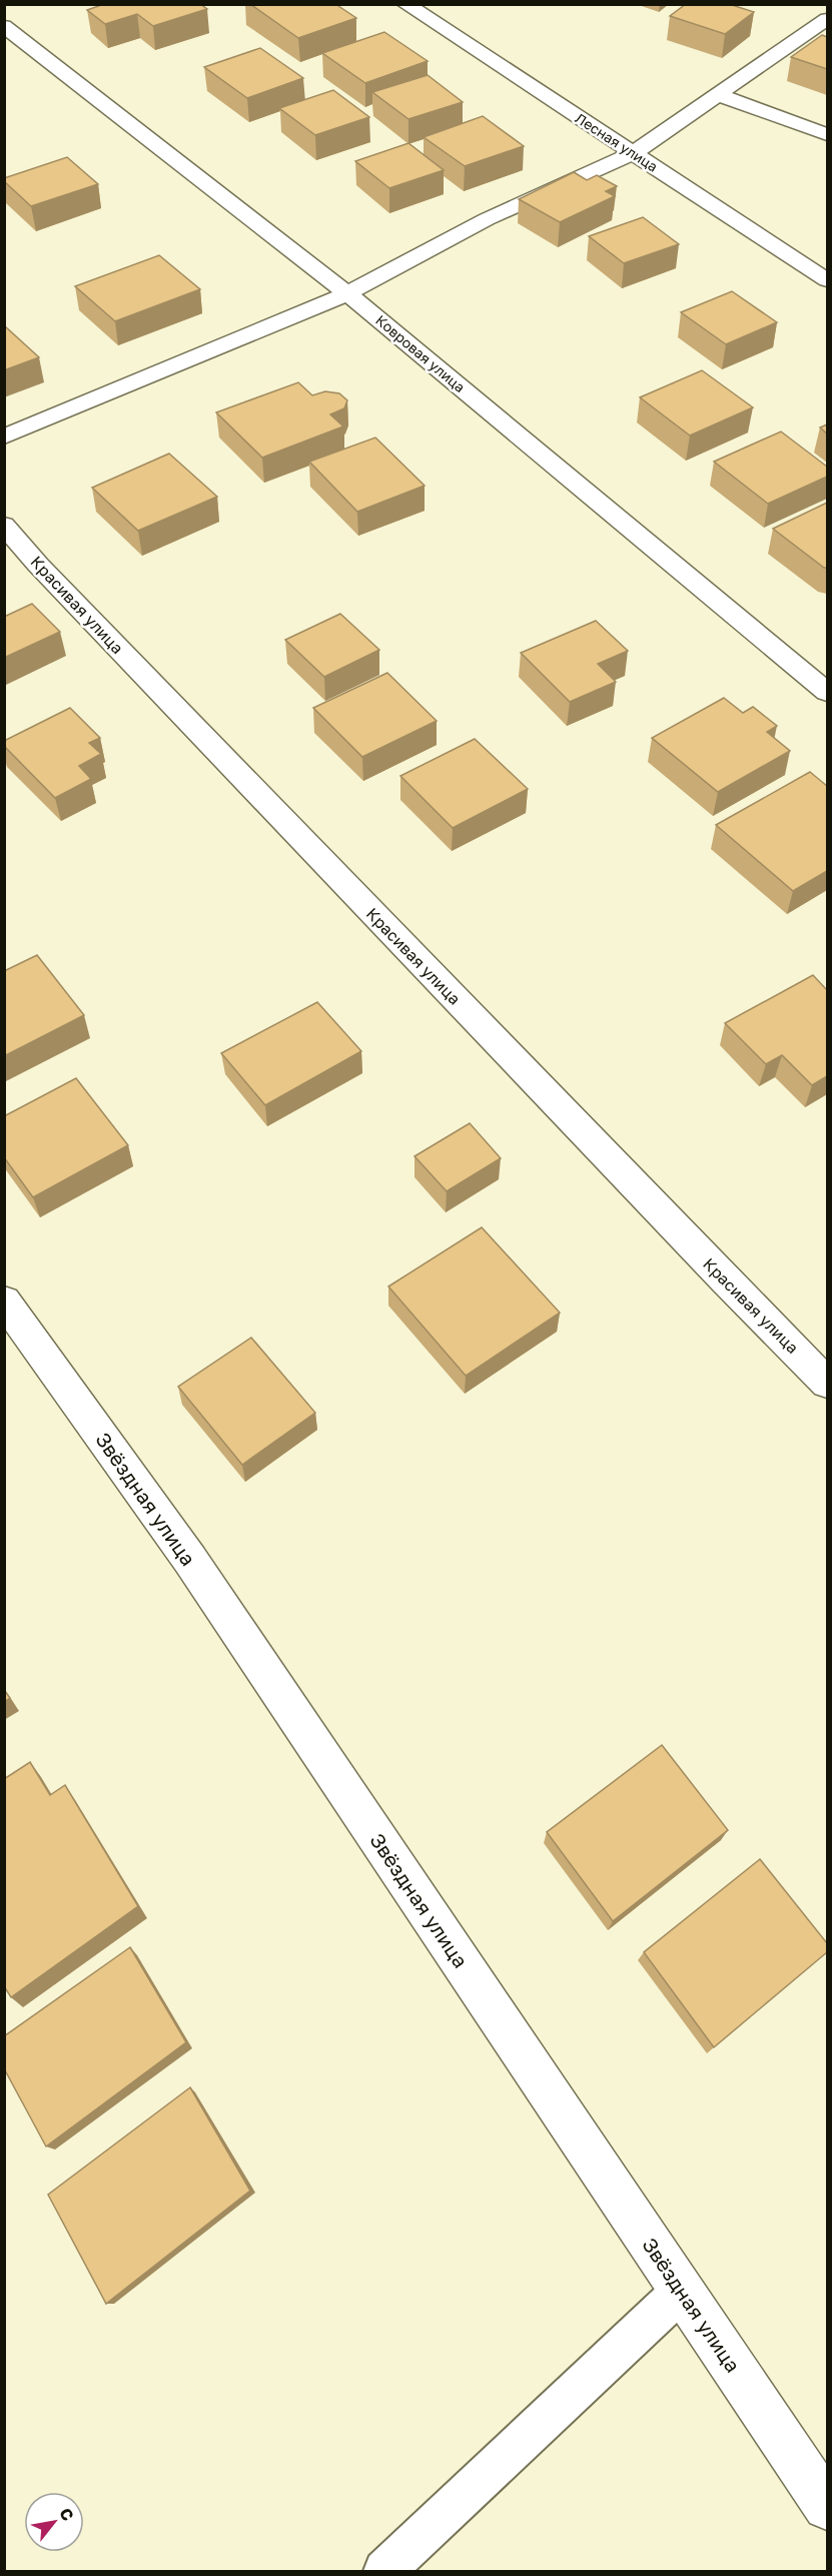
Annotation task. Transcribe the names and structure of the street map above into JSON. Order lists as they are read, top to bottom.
{
  "streets": {
    "street": [
      "Лесная улица",
      "Ковровая улица",
      "Красивая улица",
      "Звёздная улица"
    ]
  },
  "north": "top right"
}
